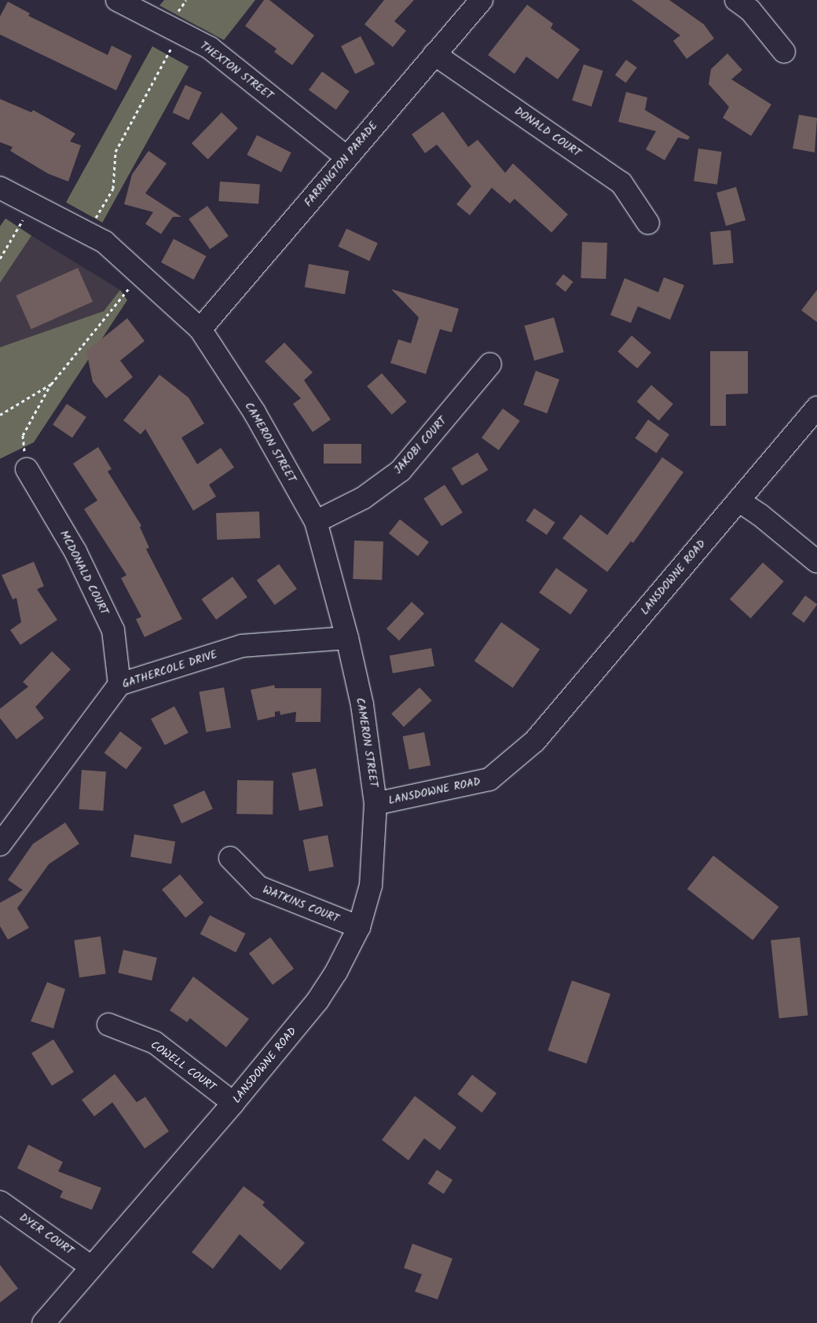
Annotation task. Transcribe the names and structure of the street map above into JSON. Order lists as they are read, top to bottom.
{
  "streets": {
    "street": [
      "THEXTON STREET",
      "DONALD COURT",
      "FARRINGTON PARADE",
      "CAMERON STREET",
      "JAKOBI COURT",
      "MCDONALD COURT",
      "LANSDOWNE ROAD",
      "GATHERCOLE DRIVE",
      "WATKINS COURT",
      "COWELL COURT",
      "DYER COURT"
    ]
  },
  "crossings": [
    ["THEXTON STREET", "FARRINGTON PARADE"],
    ["DONALD COURT", "FARRINGTON PARADE"],
    ["FARRINGTON PARADE", "CAMERON STREET"],
    ["CAMERON STREET", "JAKOBI COURT"],
    ["CAMERON STREET", "LANSDOWNE ROAD"],
    ["CAMERON STREET", "GATHERCOLE DRIVE"],
    ["MCDONALD COURT", "GATHERCOLE DRIVE"],
    ["LANSDOWNE ROAD", "WATKINS COURT"],
    ["LANSDOWNE ROAD", "COWELL COURT"],
    ["LANSDOWNE ROAD", "DYER COURT"]
  ]
}
